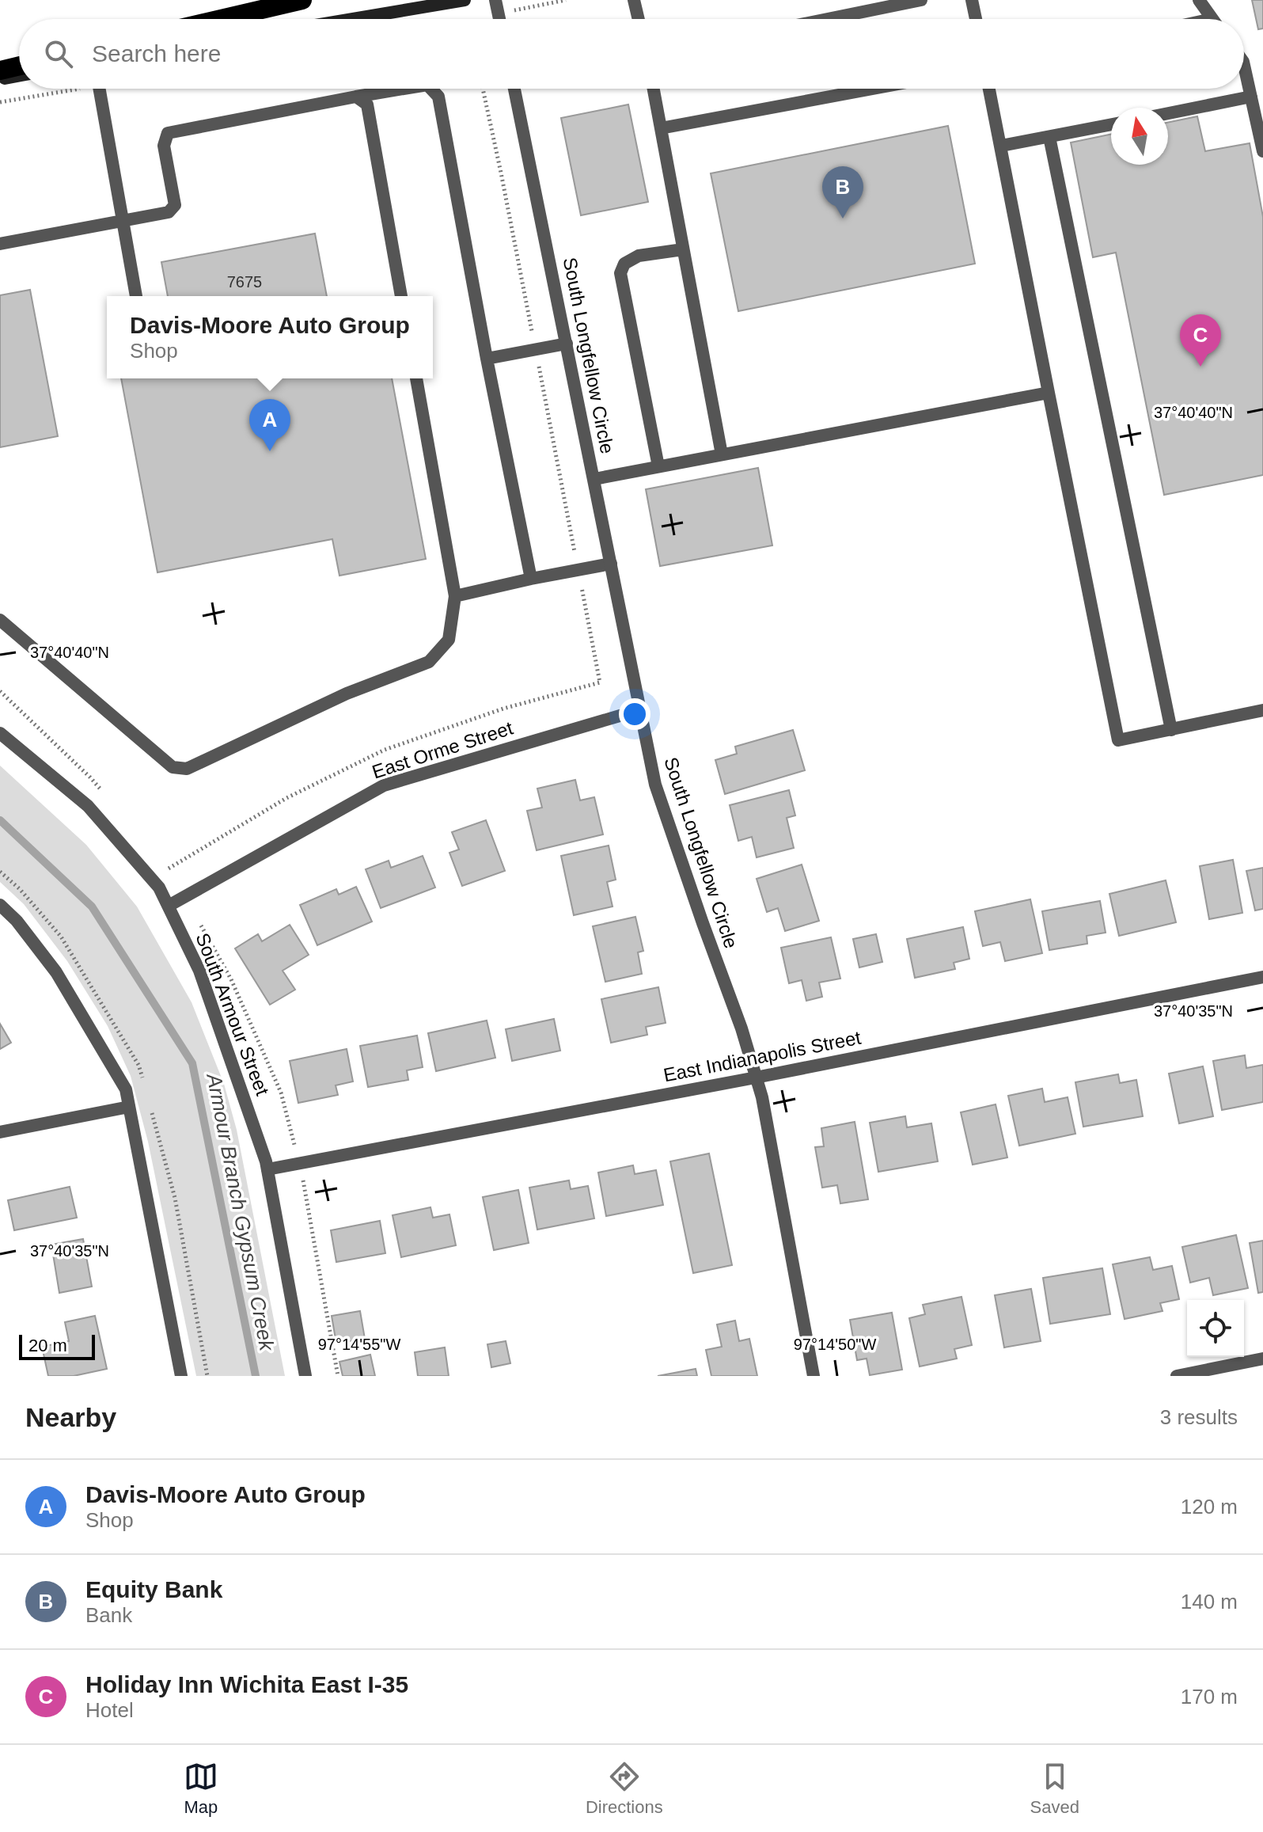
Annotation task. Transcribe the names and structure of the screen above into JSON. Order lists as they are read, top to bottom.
{
  "streets": {
    "street": [
      "South Longfellow Circle",
      "East Orme Street",
      "South Armour Street",
      "East Indianapolis Street"
    ]
  },
  "crossings": [
    ["South Longfellow Circle", "East Orme Street"],
    ["South Longfellow Circle", "East Indianapolis Street"],
    ["East Orme Street", "South Armour Street"],
    ["South Armour Street", "East Indianapolis Street"]
  ],
  "water": ["Armour Branch Gypsum Creek"],
  "house_numbers": ["7675"],
  "scale_bar": "20 m",
  "north": "top",
  "page": {
    "search": "Search here",
    "pins": ["B", "C", "A"],
    "popup": ["Davis-Moore Auto Group", "Shop"],
    "scale": "20 m",
    "heading": ["Nearby", "3 results"],
    "list": [
      {
        "mark": "A",
        "name": "Davis-Moore Auto Group",
        "note": "Shop",
        "value": "120 m"
      },
      {
        "mark": "B",
        "name": "Equity Bank",
        "note": "Bank",
        "value": "140 m"
      },
      {
        "mark": "C",
        "name": "Holiday Inn Wichita East I-35",
        "note": "Hotel",
        "value": "170 m"
      }
    ],
    "nav": ["Map", "Directions", "Saved"]
  },
  "coordinates": [
    "37°40'40\"N",
    "37°40'35\"N",
    "97°14'55\"W",
    "97°14'50\"W"
  ]
}
